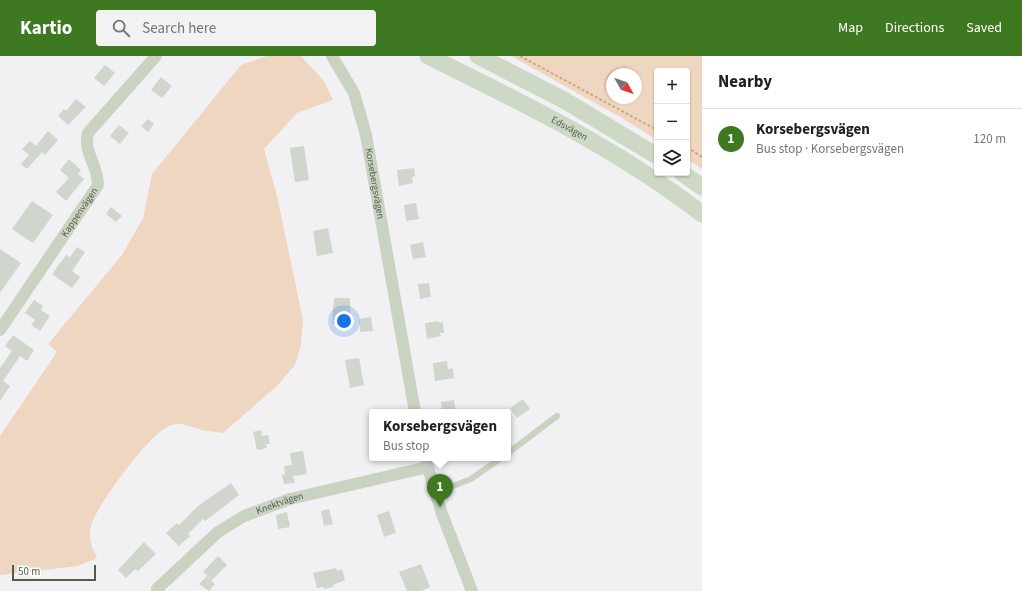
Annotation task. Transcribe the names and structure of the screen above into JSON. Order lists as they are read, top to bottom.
{
  "streets": {
    "main road": ["Edsvägen"],
    "street": ["Korsebergsvägen", "Kappenvägen", "Knektvägen"]
  },
  "scale_bar": "50 m",
  "north": "bottom right",
  "page": {
    "header": "Kartio",
    "search": "Search here",
    "nav": ["Map", "Directions", "Saved"],
    "heading": "Nearby",
    "map_buttons": ["+", "−"],
    "list": [
      {
        "mark": "1",
        "name": "Korsebergsvägen",
        "note": "Bus stop · Korsebergsvägen",
        "value": "120 m"
      }
    ],
    "popup": ["Korsebergsvägen", "Bus stop"],
    "pins": "1",
    "scale": "50 m"
  }
}
